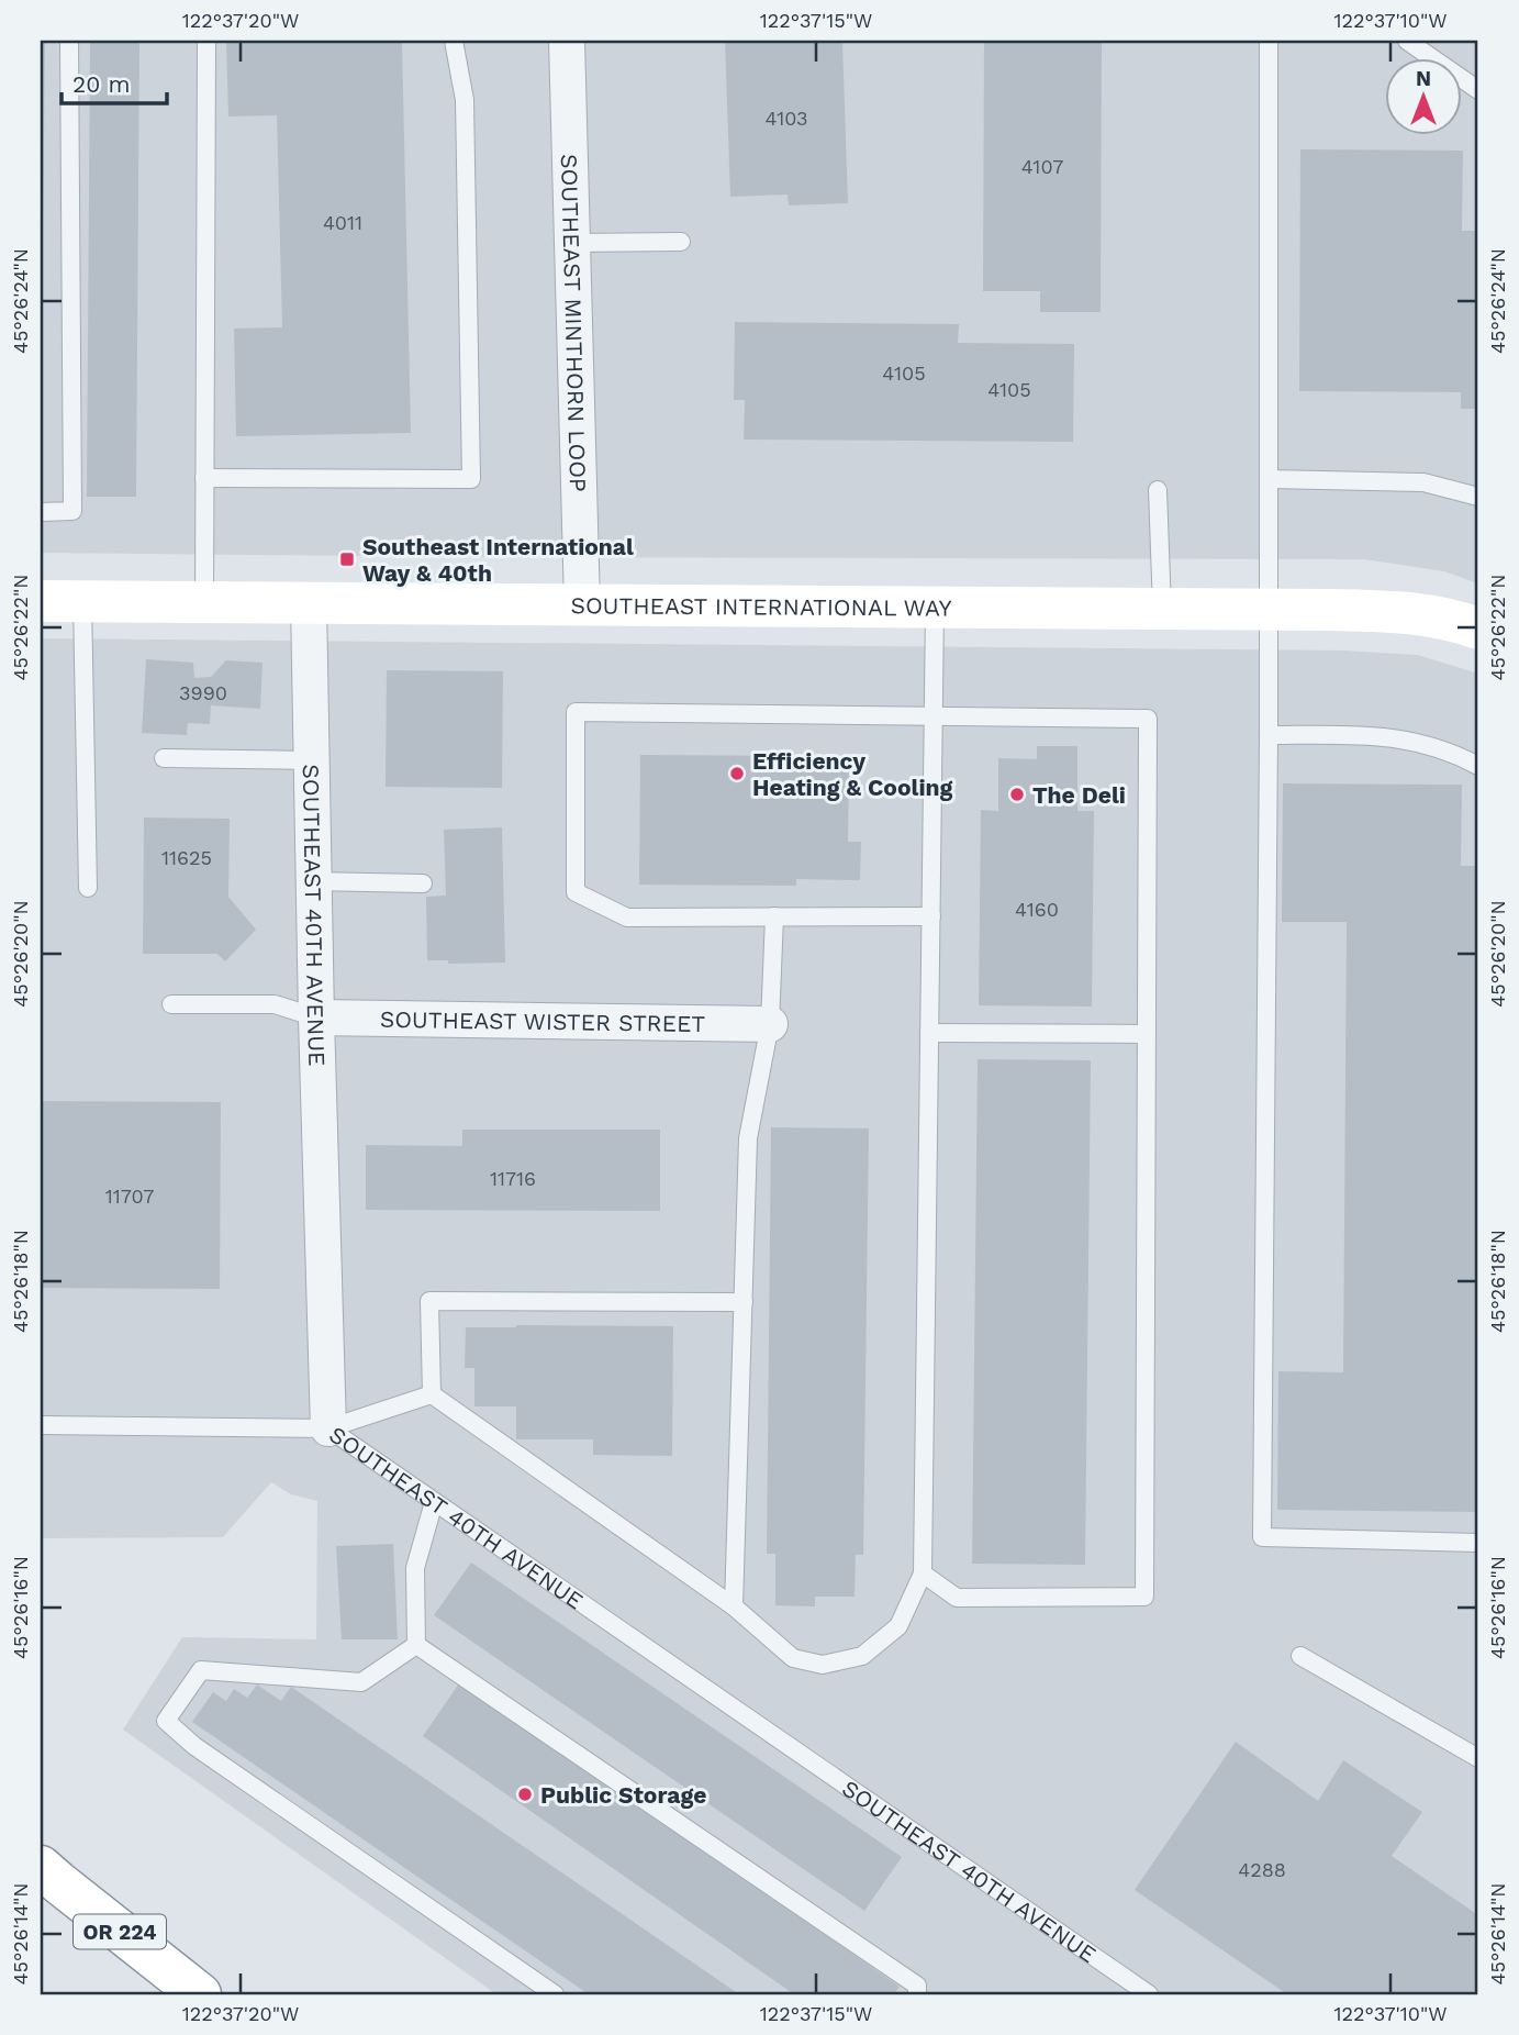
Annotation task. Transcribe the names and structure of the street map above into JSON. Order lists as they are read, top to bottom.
{
  "streets": {
    "main road": ["SOUTHEAST INTERNATIONAL WAY", "OR 224"],
    "street": ["SOUTHEAST MINTHORN LOOP", "SOUTHEAST 40TH AVENUE", "SOUTHEAST WISTER STREET"]
  },
  "crossings": [
    ["SOUTHEAST MINTHORN LOOP", "SOUTHEAST INTERNATIONAL WAY"],
    ["SOUTHEAST INTERNATIONAL WAY", "SOUTHEAST 40TH AVENUE"],
    ["SOUTHEAST 40TH AVENUE", "SOUTHEAST WISTER STREET"]
  ],
  "places": {
    "transit": ["Southeast International Way & 40th"],
    "other": ["Efficiency Heating & Cooling", "The Deli", "Public Storage"]
  },
  "house_numbers": [
    "4103",
    "4107",
    "4011",
    "4105",
    "4105",
    "3990",
    "11625",
    "4160",
    "11716",
    "11707",
    "4288"
  ],
  "scale_bar": "20 m",
  "north": "top",
  "coordinates": [
    "122°37'20\"W",
    "122°37'15\"W",
    "122°37'10\"W",
    "45°26'24\"N",
    "45°26'22\"N",
    "45°26'20\"N",
    "45°26'18\"N",
    "45°26'16\"N",
    "45°26'14\"N"
  ]
}
